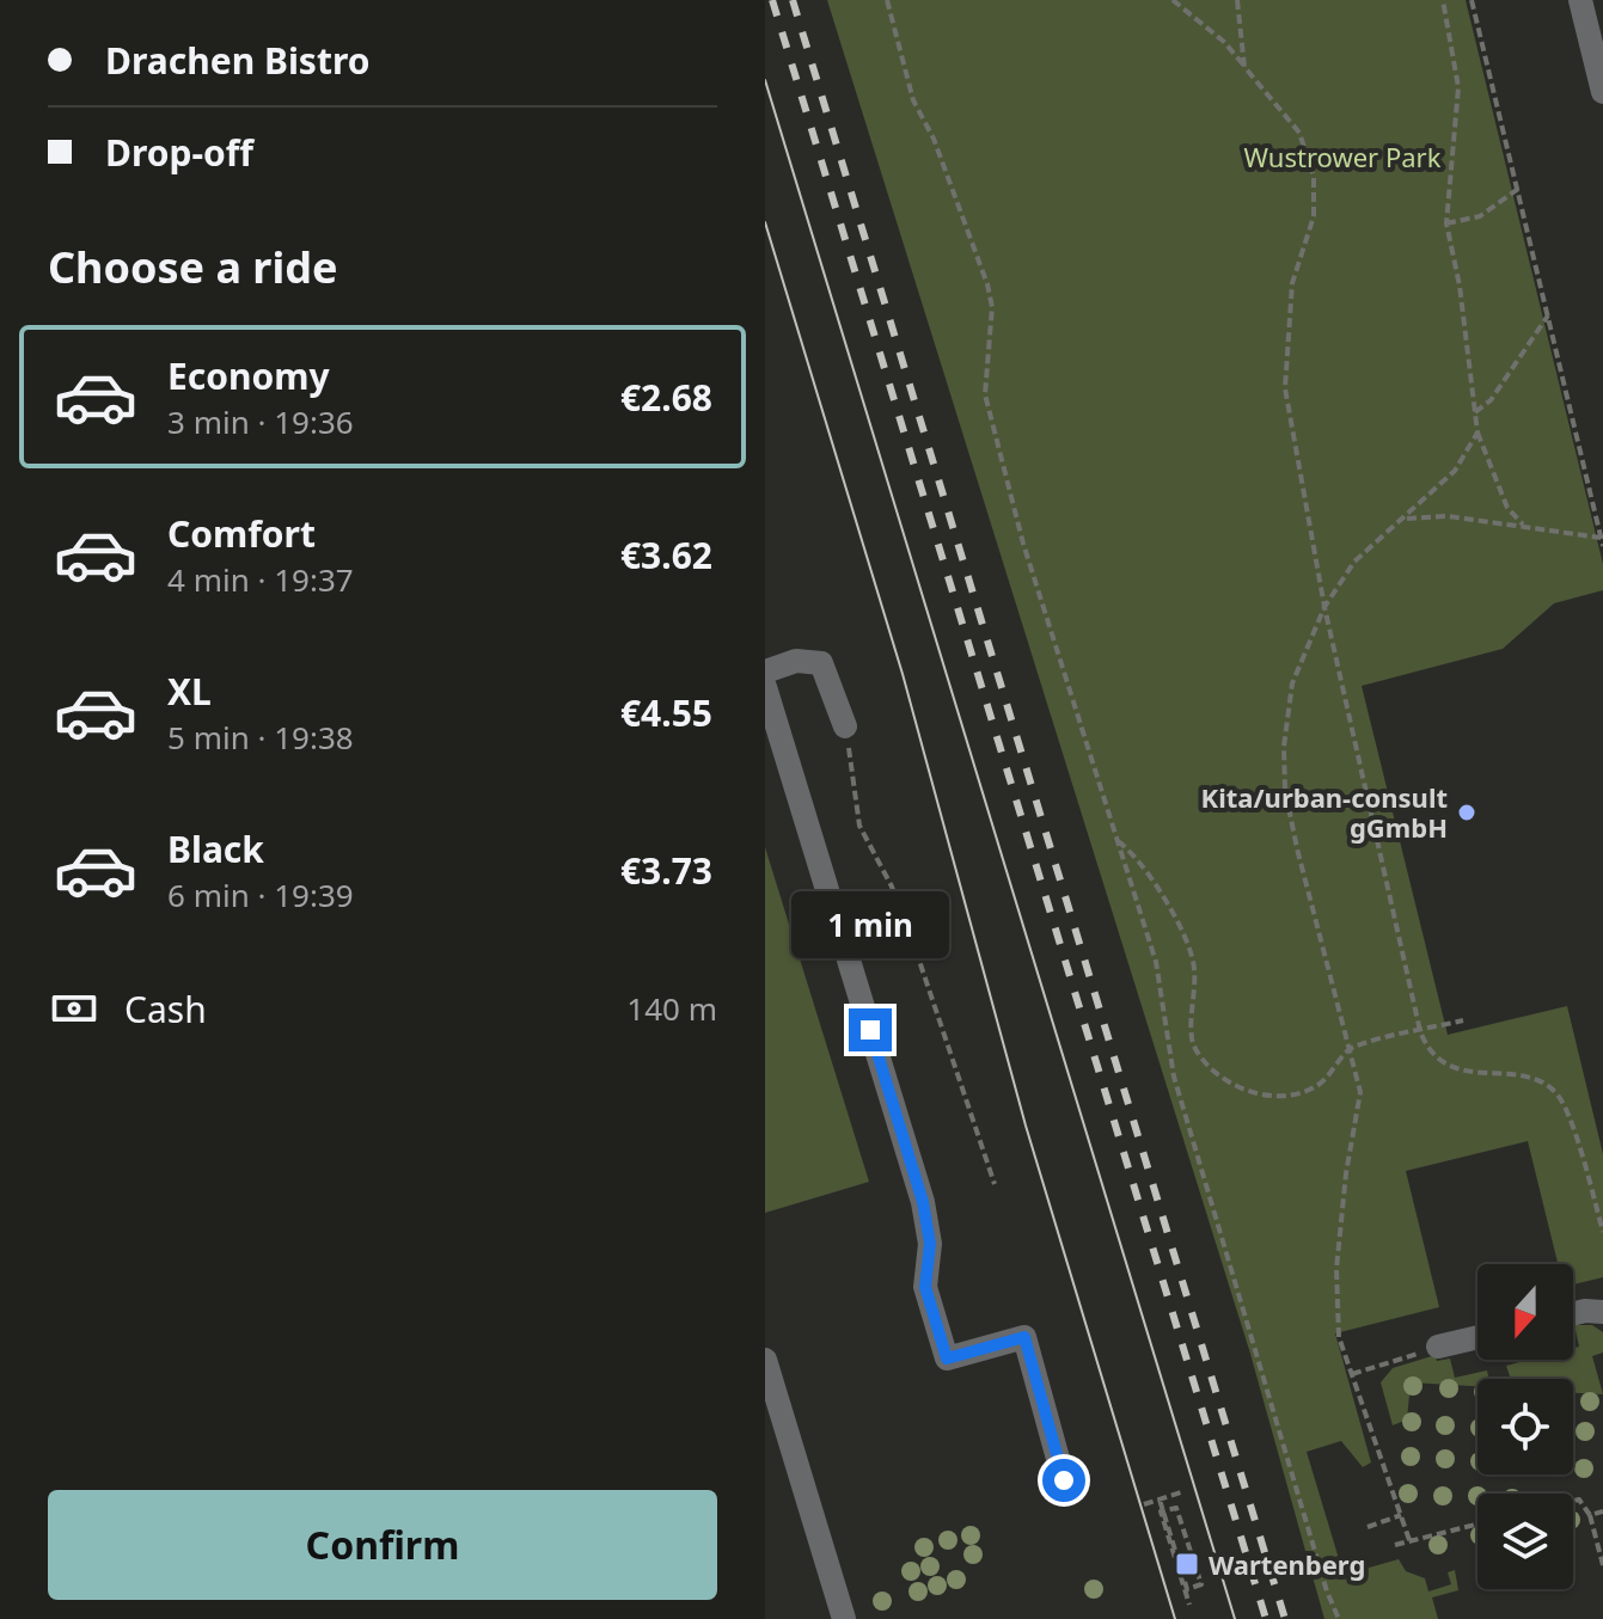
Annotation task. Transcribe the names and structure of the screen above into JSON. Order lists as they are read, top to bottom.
{
  "parks": ["Wustrower Park"],
  "places": {
    "other": ["Kita/urban-consult gGmbH"],
    "transit": ["Wartenberg"]
  },
  "north": "bottom",
  "page": {
    "banner": ["Drachen Bistro", "Drop-off"],
    "heading": "Choose a ride",
    "list": [
      {
        "name": "Economy",
        "note": "3 min · 19:36",
        "value": "€2.68"
      },
      {
        "name": "Comfort",
        "note": "4 min · 19:37",
        "value": "€3.62"
      },
      {
        "name": "XL",
        "note": "5 min · 19:38",
        "value": "€4.55"
      },
      {
        "name": "Black",
        "note": "6 min · 19:39",
        "value": "€3.73"
      }
    ],
    "bubble": "1 min",
    "pay": ["Cash", "140 m"],
    "buttons": "Confirm"
  }
}
